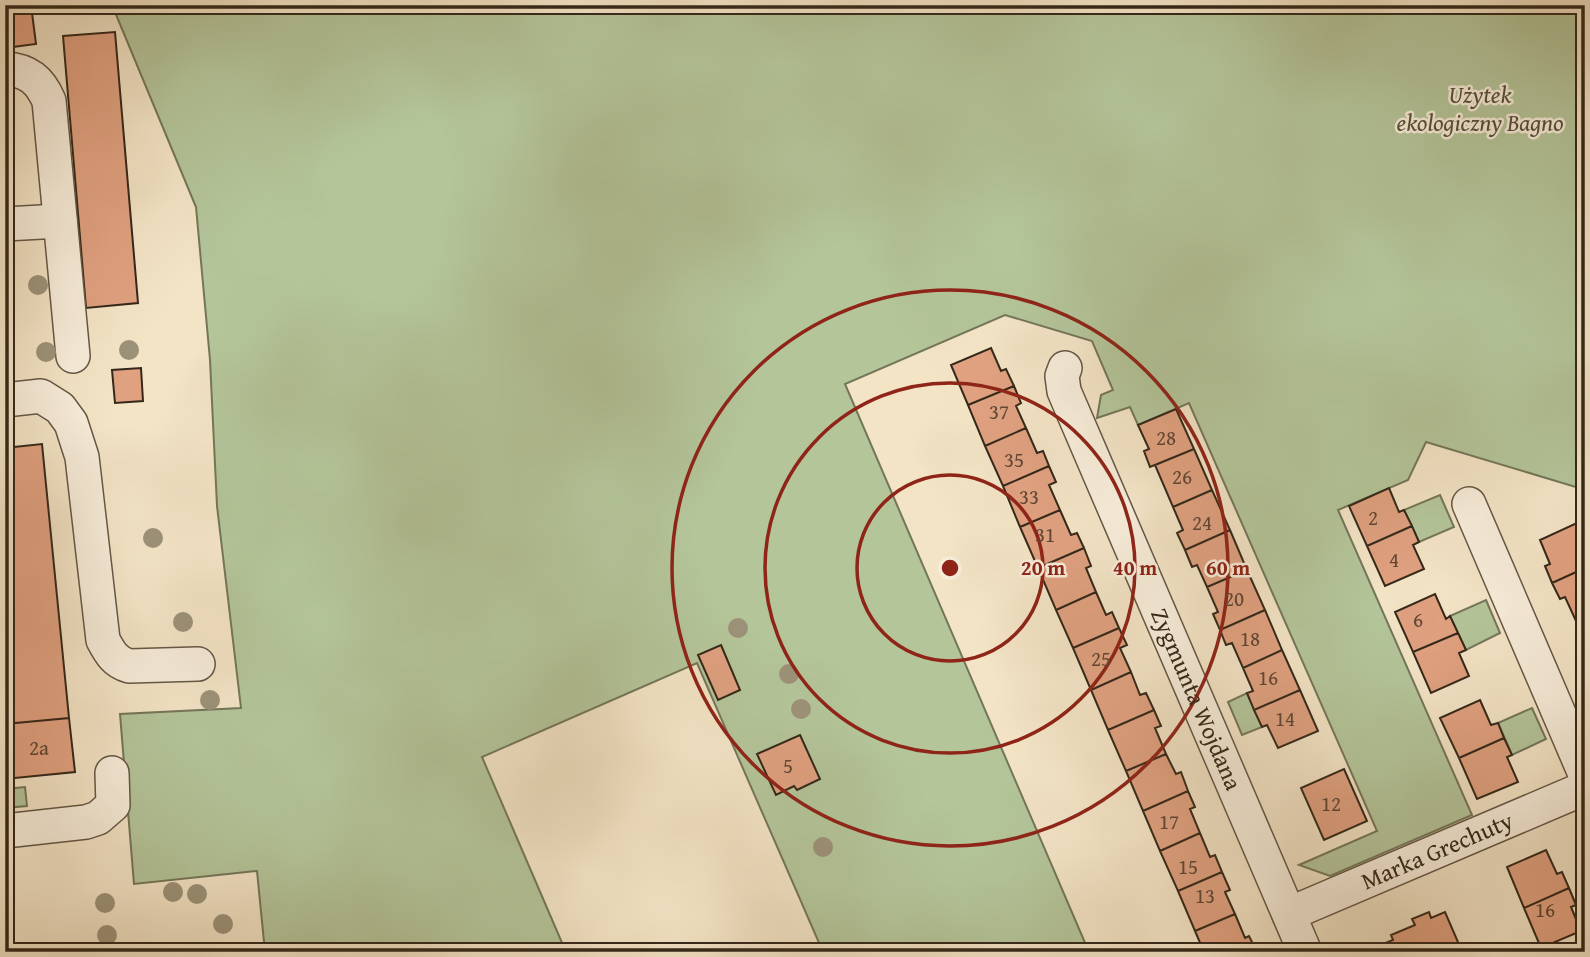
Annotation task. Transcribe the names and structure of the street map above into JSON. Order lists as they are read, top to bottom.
{
  "streets": {
    "street": ["Zygmunta Wojdana", "Marka Grechuty"]
  },
  "crossings": [
    ["Zygmunta Wojdana", "Marka Grechuty"]
  ],
  "parks": ["Użytek ekologiczny Bagno"],
  "house_numbers": [
    "37",
    "28",
    "35",
    "26",
    "33",
    "2",
    "24",
    "31",
    "4",
    "20",
    "6",
    "18",
    "25",
    "16",
    "14",
    "2a",
    "5",
    "12",
    "17",
    "15",
    "13",
    "16"
  ],
  "rings": ["20 m", "40 m", "60 m"]
}
